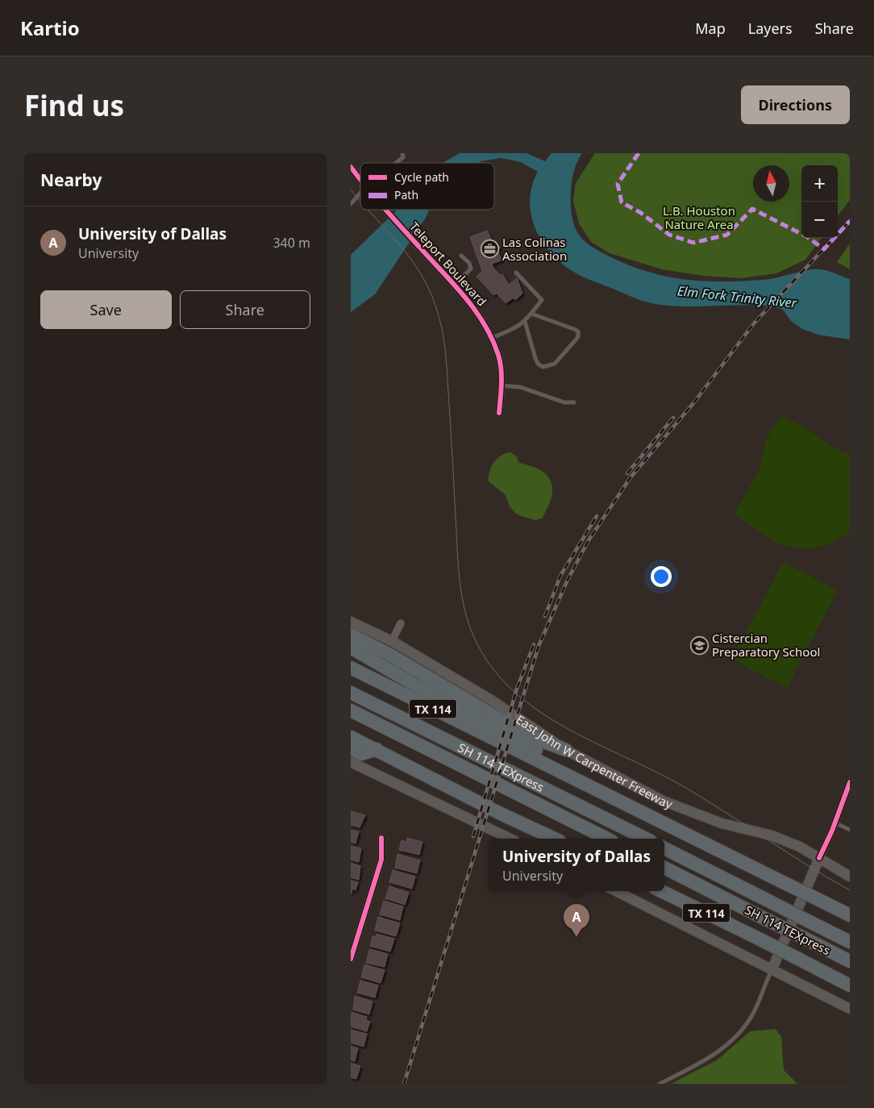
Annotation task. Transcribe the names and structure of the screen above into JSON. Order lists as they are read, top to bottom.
{
  "streets": {
    "highway": ["TX 114", "East John W Carpenter Freeway", "SH 114 TEXpress"],
    "street": ["Teleport Boulevard"]
  },
  "water": ["Elm Fork Trinity River"],
  "parks": ["L.B. Houston Nature Area"],
  "places": {
    "office": ["Las Colinas Association"],
    "school or university": ["Cistercian Preparatory School"]
  },
  "legend": ["Cycle path", "Path"],
  "north": "top",
  "page": {
    "header": "Kartio",
    "nav": ["Map", "Layers", "Share"],
    "buttons": [
      "Directions",
      ["Save", "Share"]
    ],
    "title": "Find us",
    "heading": "Nearby",
    "map_buttons": ["+", "−"],
    "list": [
      {
        "mark": "A",
        "name": "University of Dallas",
        "note": "University",
        "value": "340 m"
      }
    ],
    "popup": ["University of Dallas", "University"],
    "pins": "A"
  }
}
